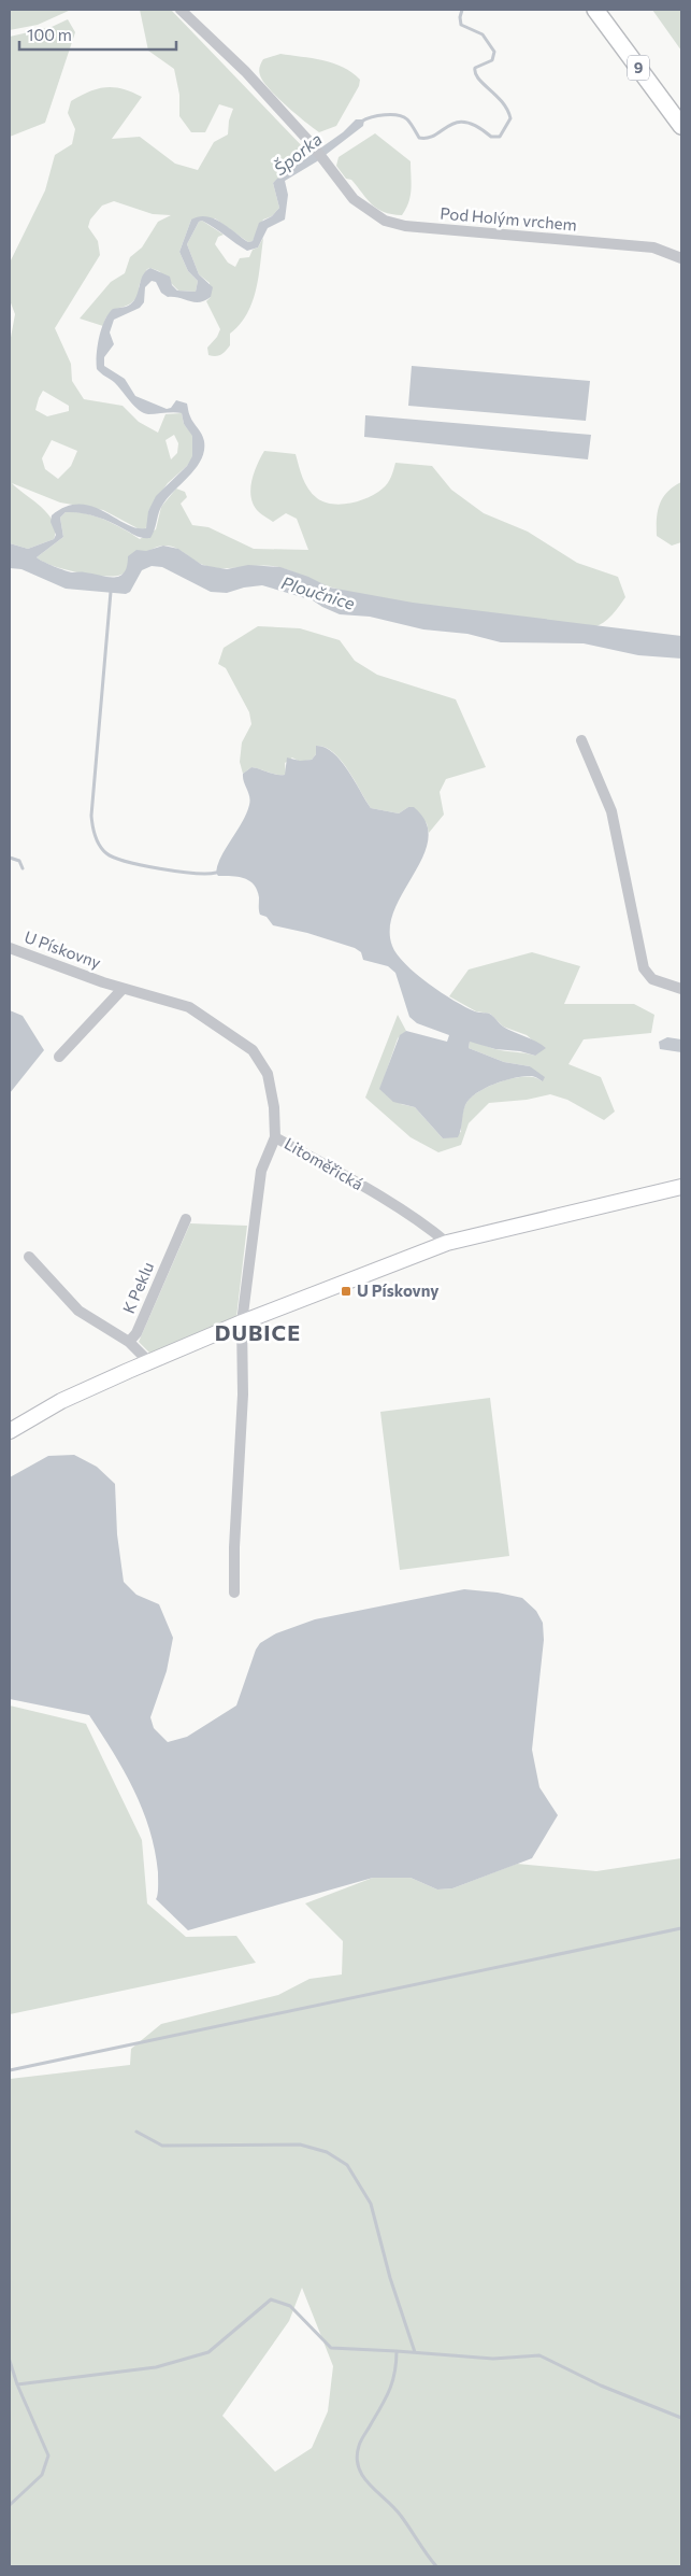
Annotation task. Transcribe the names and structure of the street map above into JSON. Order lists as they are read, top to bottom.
{
  "streets": {
    "main road": ["9"],
    "street": [
      "Pod Holým vrchem",
      "U Pískovny",
      "Litoměřická",
      "K Peklu"
    ]
  },
  "crossings": [
    ["U Pískovny", "Litoměřická"]
  ],
  "districts": ["DUBICE"],
  "water": ["Šporka", "Ploučnice"],
  "places": {
    "transit": ["U Pískovny"]
  },
  "scale_bar": "100 m"
}
